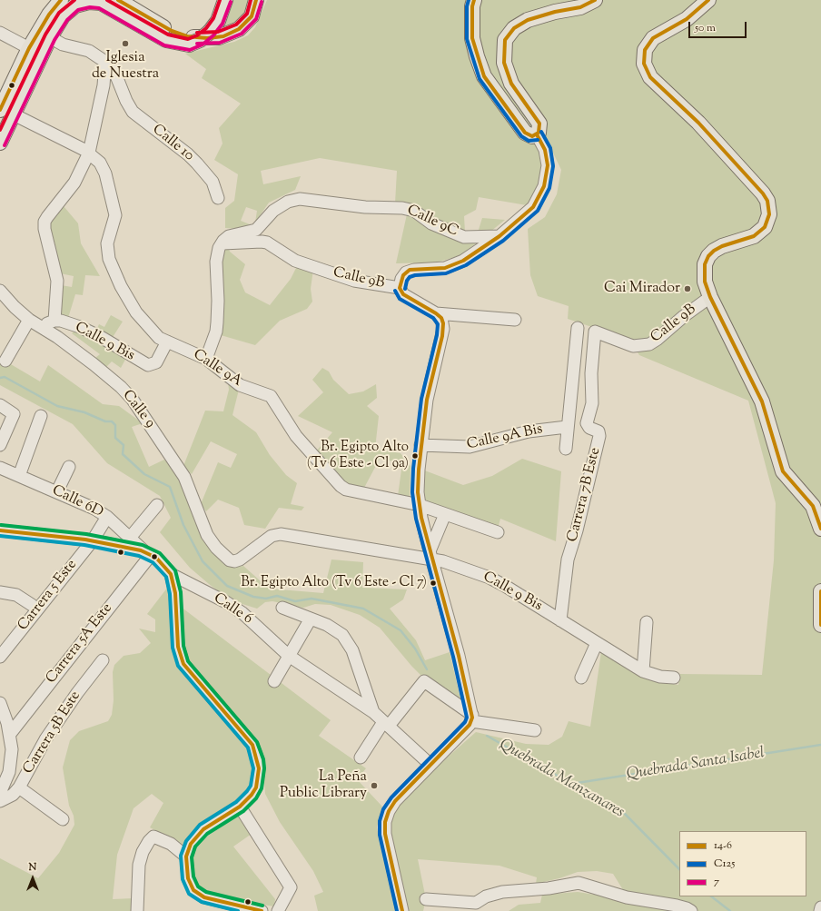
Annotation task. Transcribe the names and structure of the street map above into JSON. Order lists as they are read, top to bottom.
{
  "streets": {
    "street": [
      "Calle 10",
      "Calle 9C",
      "Calle 9B",
      "Calle 9 Bis",
      "Calle 9A",
      "Calle 9",
      "Calle 9A Bis",
      "Carrera 7B Este",
      "Calle 6D",
      "Carrera 5 Este",
      "Calle 6",
      "Carrera 5A Este",
      "Carrera 5B Este"
    ]
  },
  "crossings": [
    ["Calle 9C", "Calle 9B"],
    ["Calle 9B", "Carrera 7B Este"],
    ["Calle 9 Bis", "Calle 9A"],
    ["Calle 9 Bis", "Calle 9"],
    ["Calle 9 Bis", "Carrera 7B Este"],
    ["Calle 6D", "Carrera 5 Este"],
    ["Calle 6D", "Calle 6"],
    ["Calle 6D", "Carrera 5A Este"],
    ["Carrera 5 Este", "Calle 6"],
    ["Calle 6", "Carrera 5A Este"]
  ],
  "water": ["Quebrada Santa Isabel", "Quebrada Manzanares"],
  "places": [
    "Iglesia de Nuestra",
    "Cai Mirador",
    "Br. Egipto Alto (Tv 6 Este - Cl 9a)",
    "Br. Egipto Alto (Tv 6 Este - Cl 7)",
    "La Peña Public Library"
  ],
  "lines": ["transit line 14-6", "transit line C125", "transit line 7"],
  "legend": ["14-6", "C125", "7"],
  "scale_bar": "50 m",
  "north": "top"
}
